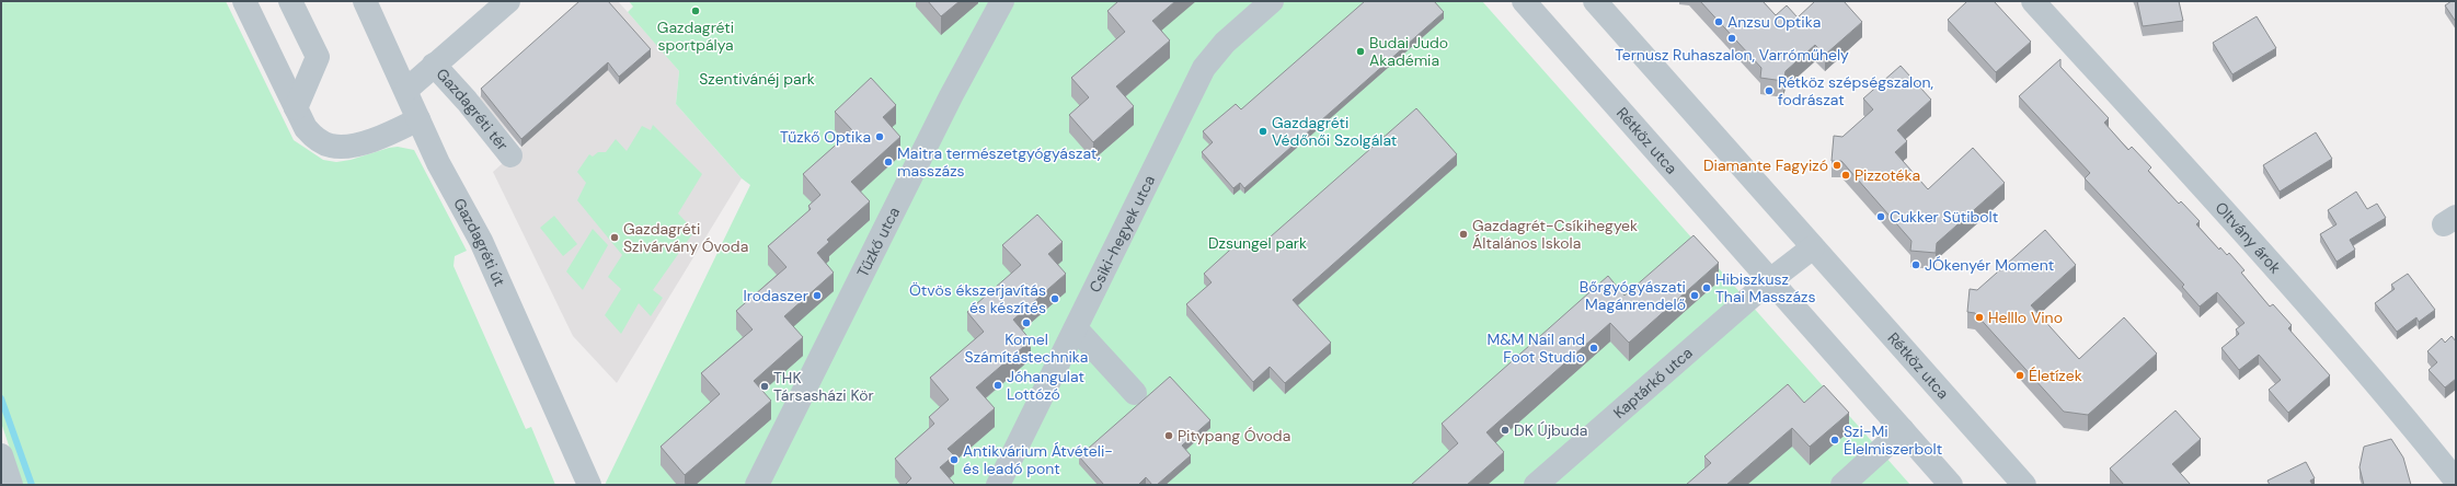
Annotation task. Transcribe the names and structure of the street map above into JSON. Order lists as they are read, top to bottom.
{
  "streets": {
    "street": [
      "Gazdagréti tér",
      "Rétköz utca",
      "Csiki-hegyek utca",
      "Oltvány árok",
      "Gazdagréti út",
      "Tűzkő utca",
      "Kaptárkő utca"
    ]
  },
  "crossings": [
    ["Gazdagréti tér", "Gazdagréti út"],
    ["Rétköz utca", "Kaptárkő utca"]
  ],
  "parks": ["Szentivánéj park", "Dzsungel park"],
  "places": [
    "Gazdagréti sportpálya",
    "Anzsu Optika",
    "Ternusz Ruhaszalon, Varróműhely",
    "Budai Judo Akadémia",
    "Rétköz szépségszalon, fodrászat",
    "Gazdagréti Védőnői Szolgálat",
    "Tűzkő Optika",
    "Maitra természetgyógyászat, masszázs",
    "Diamante Fagyizó",
    "Pizzotéka",
    "Cukker Sütibolt",
    "Gazdagrét-Csíkihegyek Általános Iskola",
    "Gazdagréti Szivárvány Óvoda",
    "JÓkenyér Moment",
    "Hibiszkusz Thai Masszázs",
    "Irodaszer",
    "Bőrgyógyászati Magánrendelő",
    "Ötvös ékszerjavítás és készítés",
    "Helllo Vino",
    "Komel Számítástechnika",
    "M&M Nail and Foot Studio",
    "Életízek",
    "Jóhangulat Lottózó",
    "THK Társasházi Kör",
    "DK Újbuda",
    "Pitypang Óvoda",
    "Szi-Mi Élelmiszerbolt",
    "Antikvárium Átvételi- és leadó pont"
  ]
}
